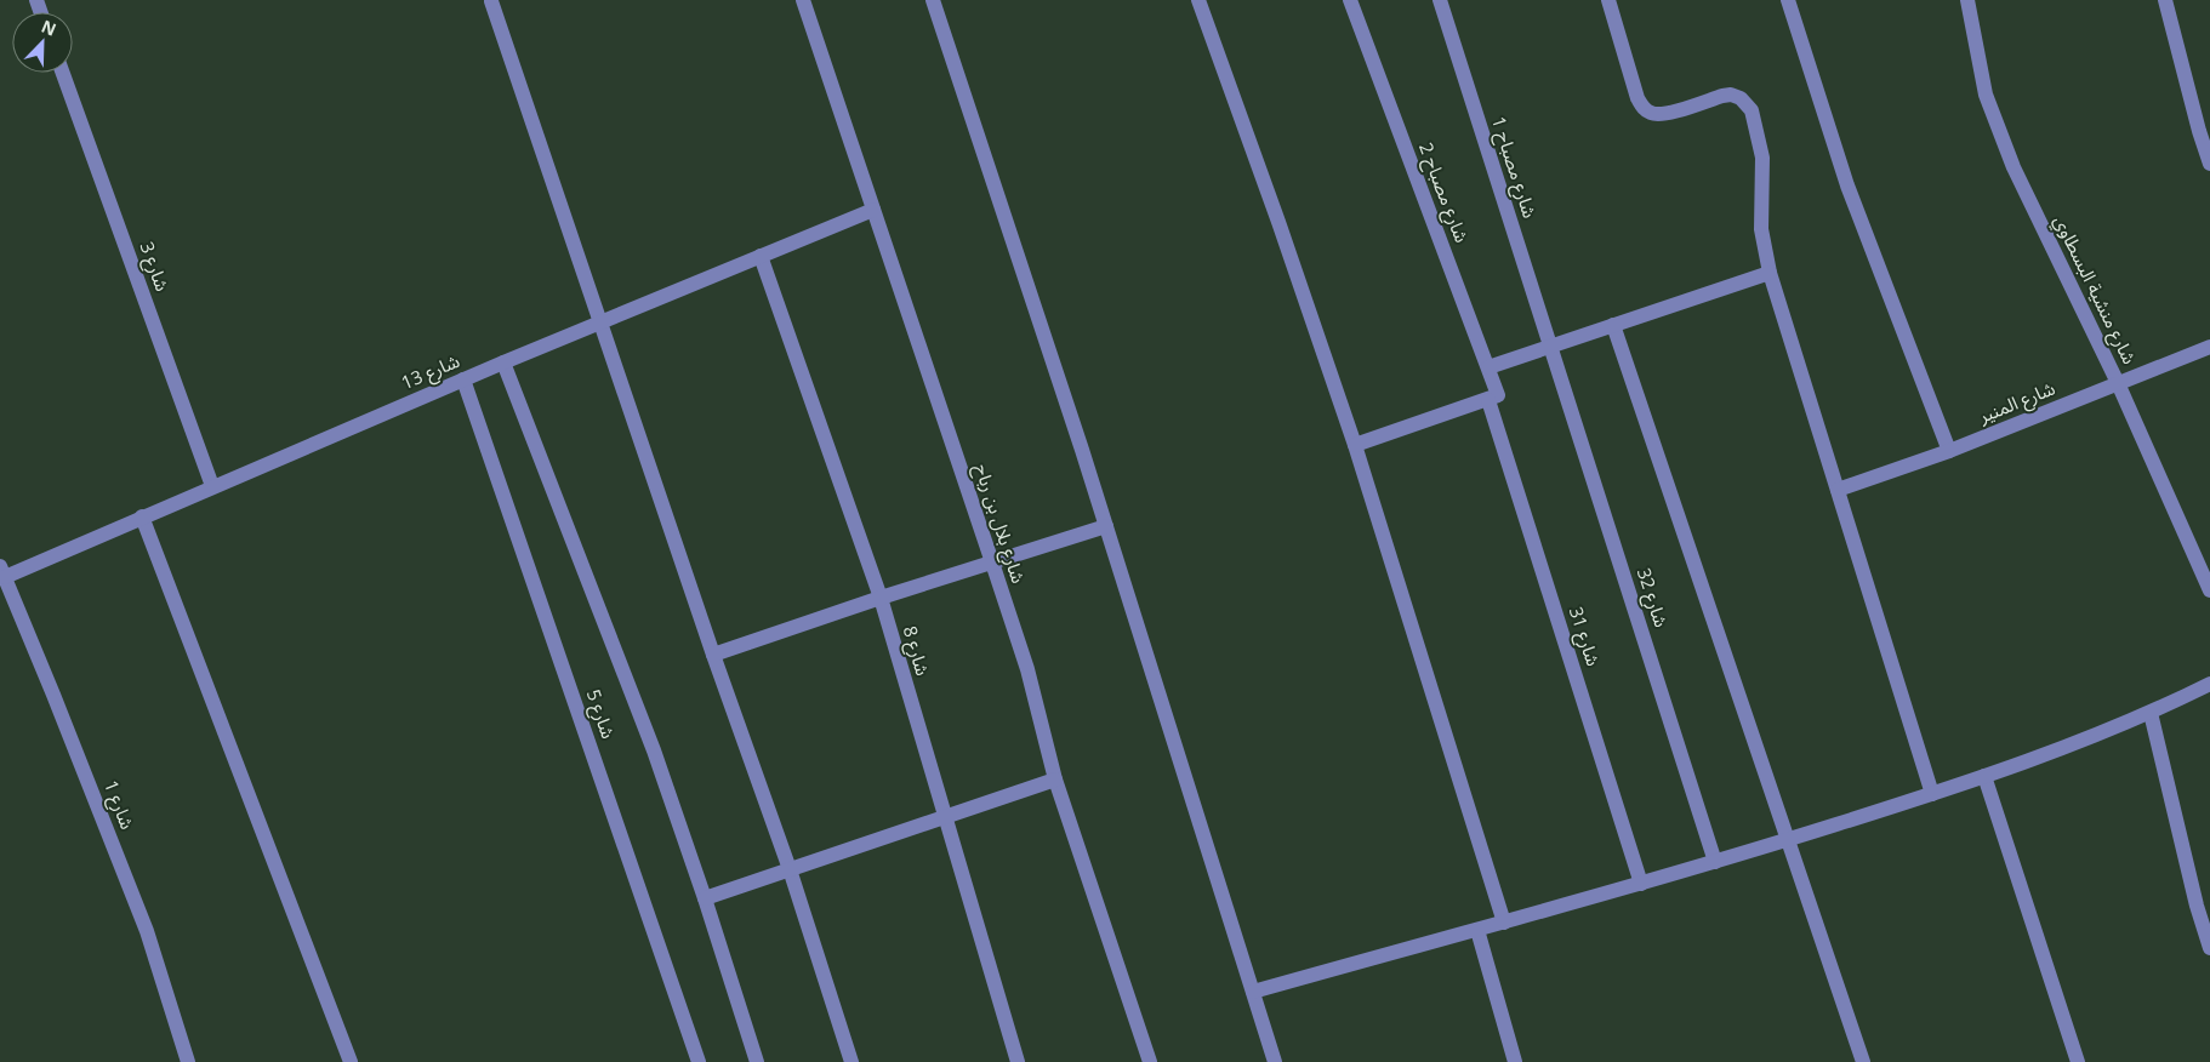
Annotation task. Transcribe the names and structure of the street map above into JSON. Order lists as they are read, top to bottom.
{
  "streets": {
    "street": [
      "شارع مصباح 1",
      "شارع مصباح 2",
      "شارع 3",
      "شارع منشية البسطاوي",
      "شارع 13",
      "شارع المنير",
      "شارع بلال بن رباح",
      "شارع 32",
      "شارع 31",
      "شارع 8",
      "شارع 5",
      "شارع 1"
    ]
  },
  "crossings": [
    ["شارع مصباح 1", "شارع 32"],
    ["شارع مصباح 2", "شارع 31"],
    ["شارع 3", "شارع 13"],
    ["شارع منشية البسطاوي", "شارع المنير"],
    ["شارع 13", "شارع بلال بن رباح"],
    ["شارع 13", "شارع 8"],
    ["شارع 13", "شارع 5"],
    ["شارع 13", "شارع 1"]
  ],
  "north": "top right"
}
